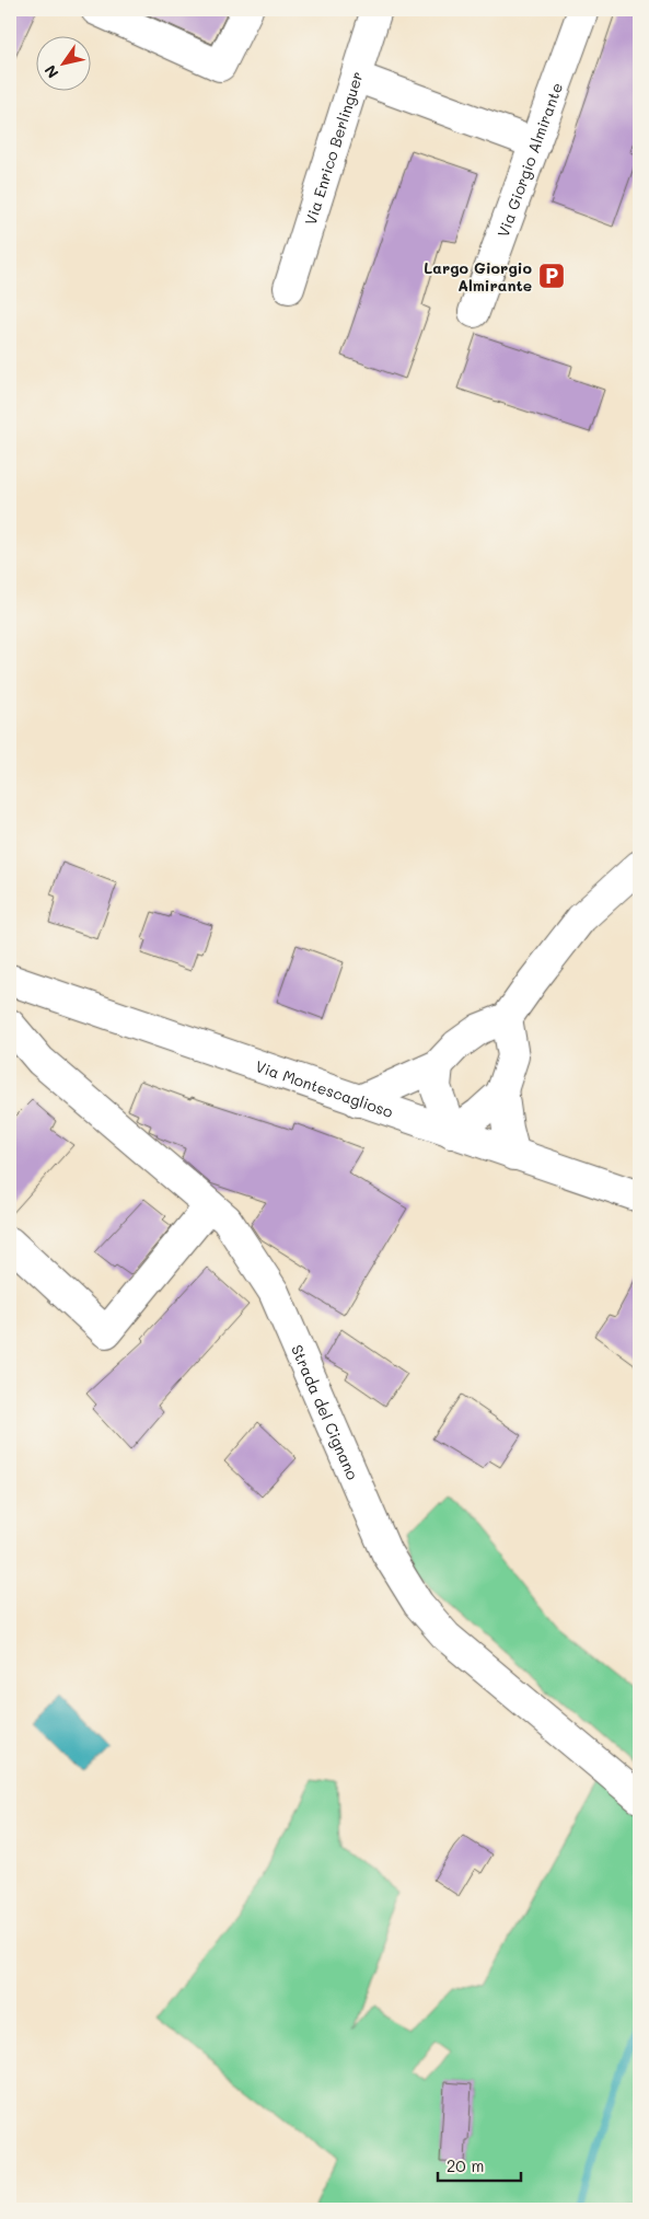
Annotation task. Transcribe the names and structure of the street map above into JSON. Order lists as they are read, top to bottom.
{
  "streets": {
    "street": [
      "Via Enrico Berlinguer",
      "Via Giorgio Almirante",
      "Via Montescaglioso",
      "Strada del Cignano"
    ]
  },
  "places": {
    "parking": ["Largo Giorgio Almirante"]
  },
  "scale_bar": "20 m",
  "north": "bottom left"
}
